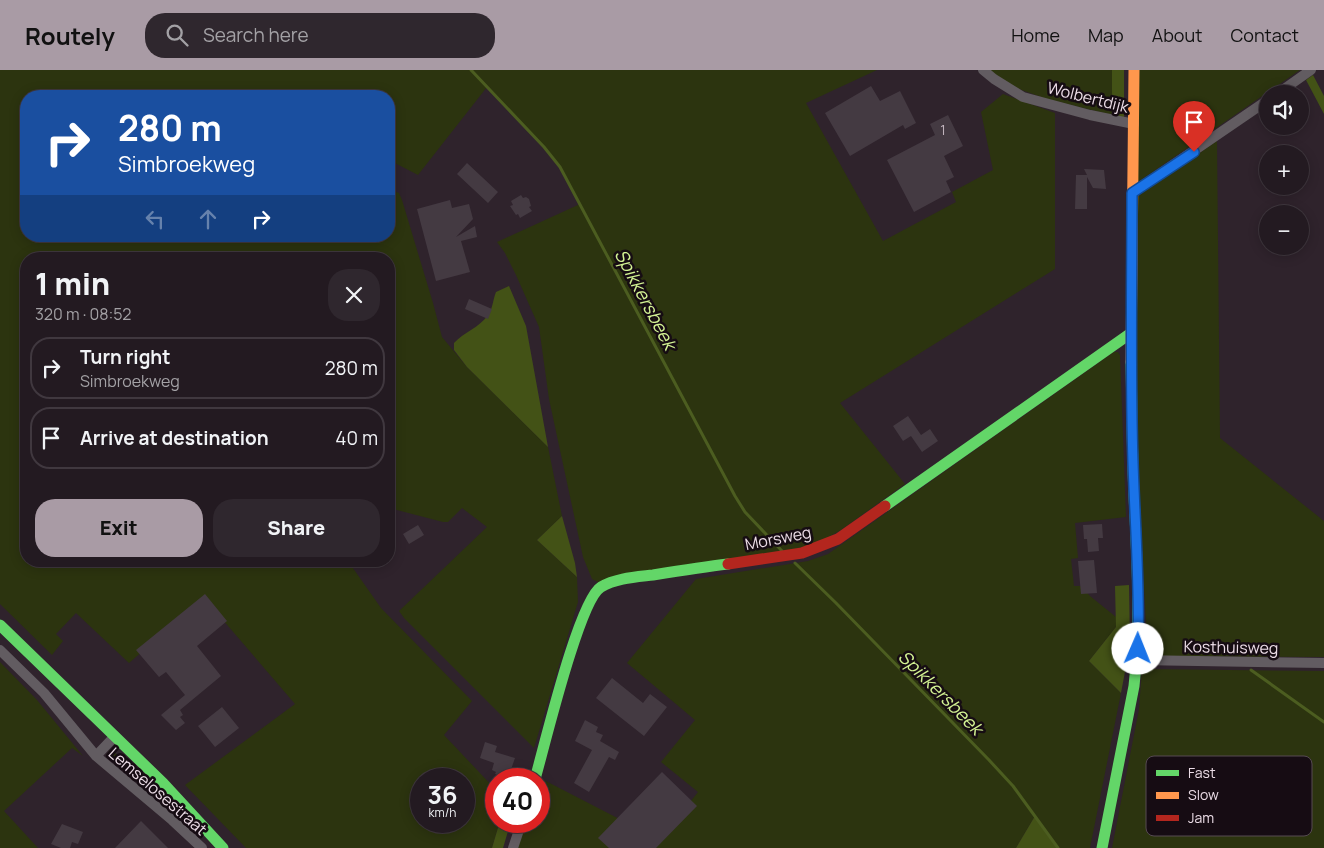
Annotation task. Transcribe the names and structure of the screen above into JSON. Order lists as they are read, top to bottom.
{
  "streets": {
    "street": [
      "Wolbertdijk",
      "Morsweg",
      "Kosthuisweg",
      "Lemselosestraat"
    ]
  },
  "water": ["Spikkersbeek"],
  "house_numbers": ["1"],
  "legend": ["Fast", "Slow", "Jam"],
  "page": {
    "header": "Routely",
    "search": "Search here",
    "nav": [
      "Home",
      "Map",
      "About",
      "Contact"
    ],
    "map_buttons": ["+", "−"],
    "turn": ["280 m", "Simbroekweg"],
    "heading": ["1 min", "320 m · 08:52"],
    "list": [
      {
        "name": "Turn right",
        "note": "Simbroekweg",
        "value": "280 m"
      },
      {
        "name": "Arrive at destination",
        "value": "40 m"
      }
    ],
    "buttons": ["Exit", "Share"],
    "speed": "36 km/h",
    "limit": "40"
  }
}
